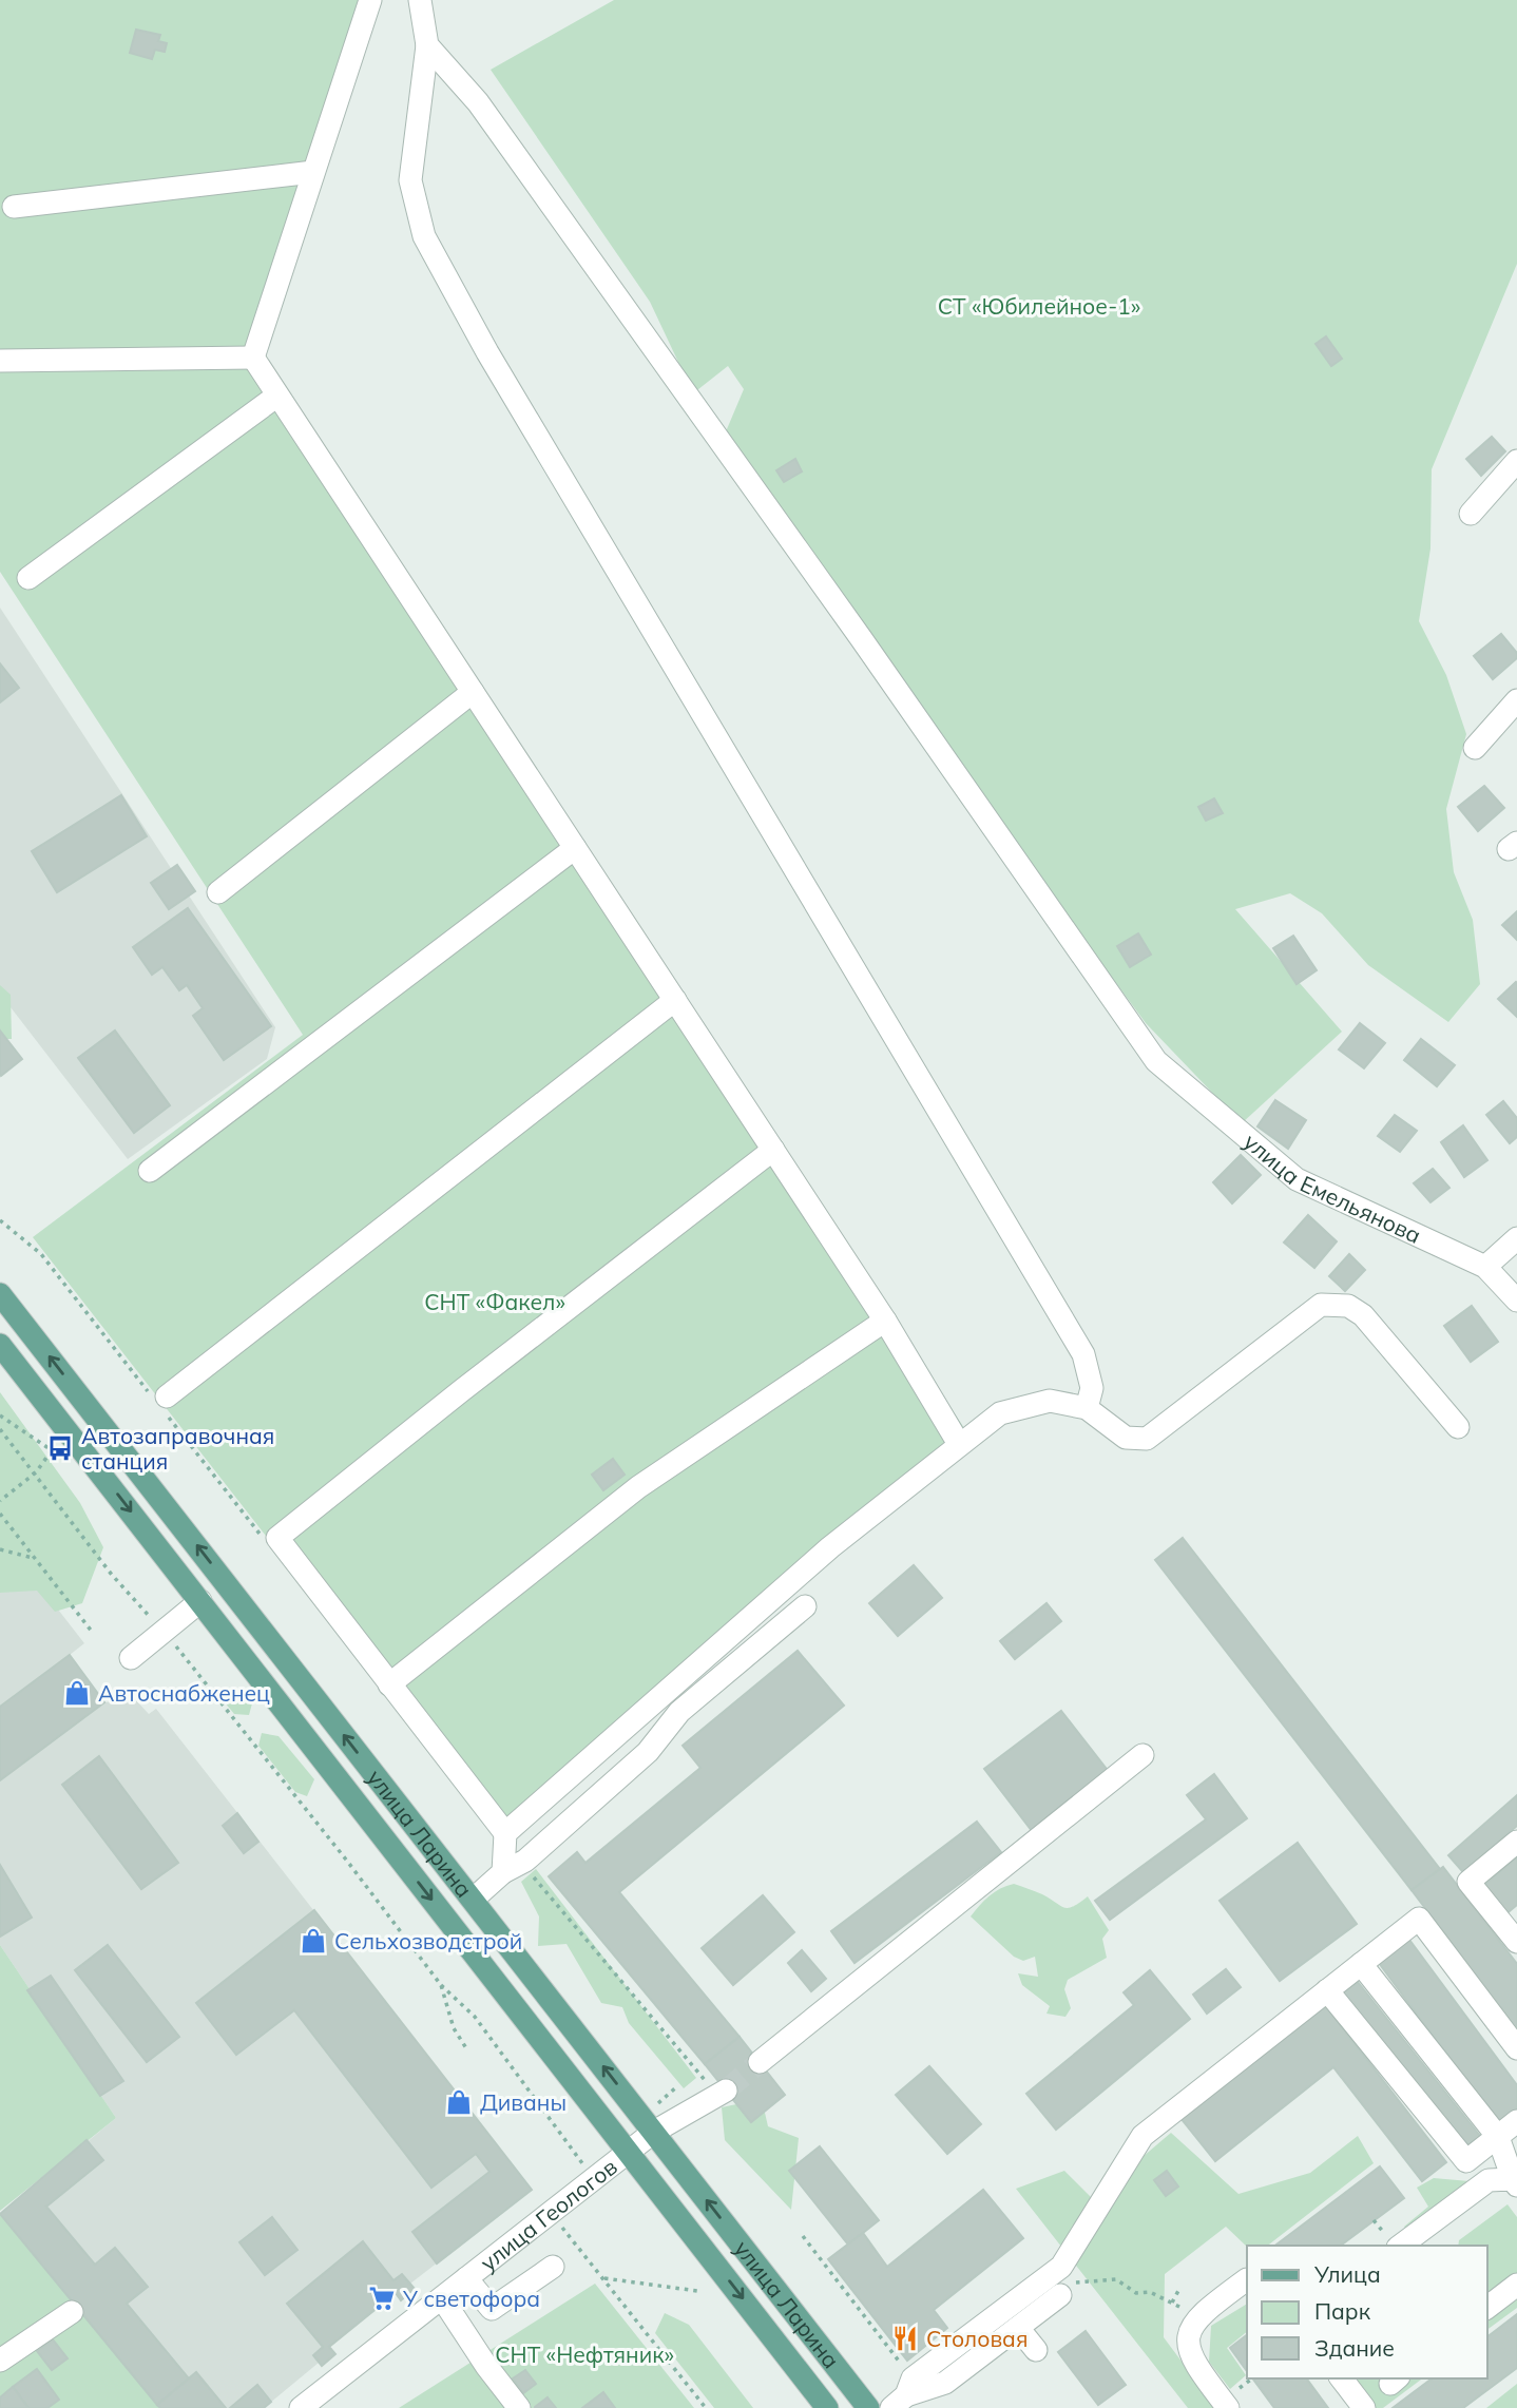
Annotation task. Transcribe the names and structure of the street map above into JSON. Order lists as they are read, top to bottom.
{
  "streets": {
    "main road": ["улица Ларина"],
    "street": ["улица Емельянова", "улица Геологов"]
  },
  "crossings": [
    ["улица Ларина", "улица Геологов"]
  ],
  "parks": ["СТ «Юбилейное-1»", "СНТ «Факел»", "СНТ «Нефтяник»"],
  "places": {
    "bus stop": ["Автозаправочная станция"],
    "shop": ["Автоснабженец", "Сельхозводстрой", "Диваны"],
    "supermarket": ["У светофора"],
    "restaurant": ["Столовая"]
  },
  "legend": ["Улица", "Парк", "Здание"]
}
